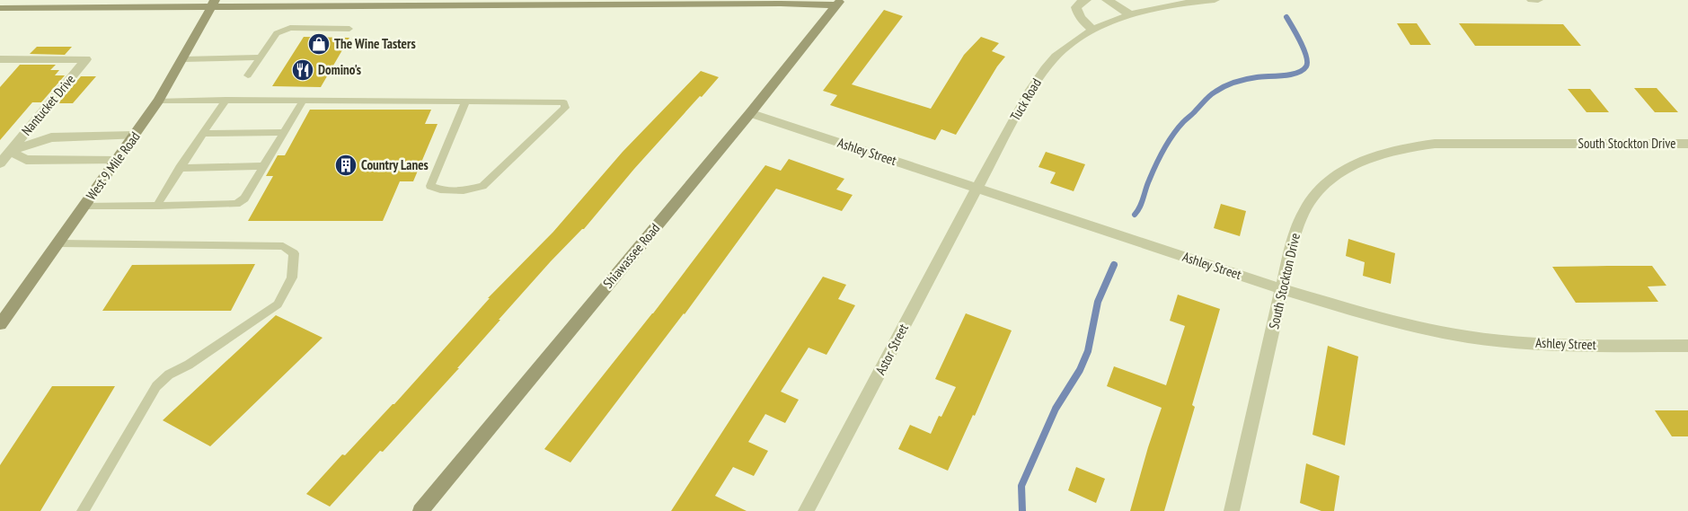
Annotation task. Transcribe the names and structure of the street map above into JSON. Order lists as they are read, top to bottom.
{
  "streets": {
    "street": [
      "Tuck Road",
      "Nantucket Drive",
      "South Stockton Drive",
      "Ashley Street",
      "West 9 Mile Road",
      "Shiawassee Road",
      "Astor Street"
    ]
  },
  "crossings": [
    ["Tuck Road", "Ashley Street"],
    ["Tuck Road", "Astor Street"],
    ["Nantucket Drive", "West 9 Mile Road"],
    ["South Stockton Drive", "Ashley Street"],
    ["Ashley Street", "Shiawassee Road"],
    ["Ashley Street", "Astor Street"]
  ],
  "places": {
    "shop": ["The Wine Tasters"],
    "restaurant": ["Domino's"],
    "building": ["Country Lanes"]
  }
}
